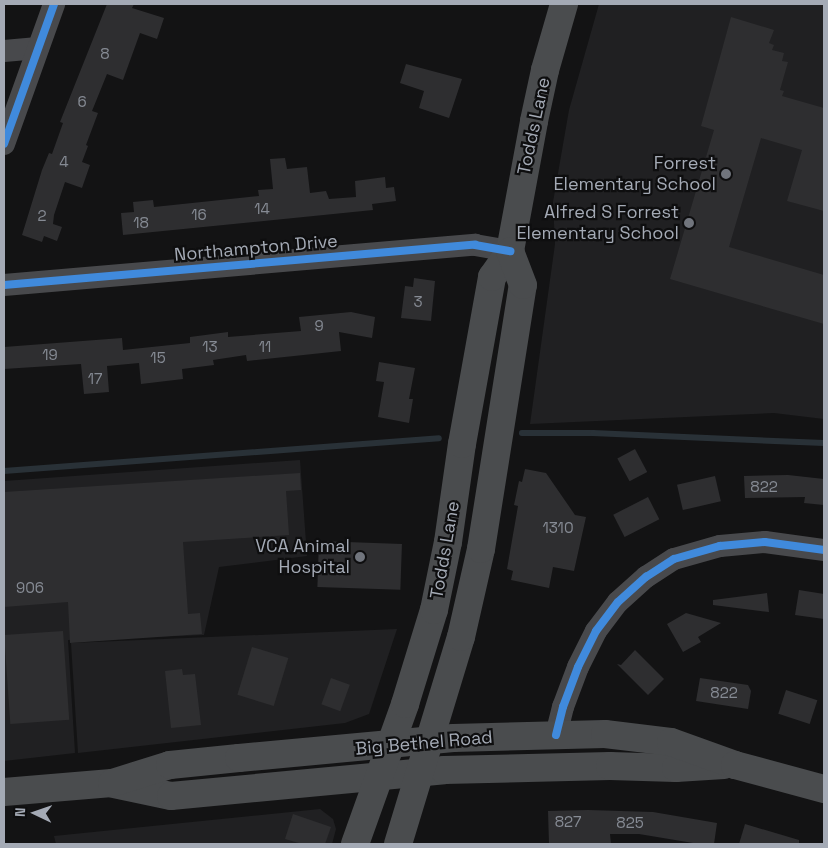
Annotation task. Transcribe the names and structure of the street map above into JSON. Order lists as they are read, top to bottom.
{
  "streets": {
    "main road": ["Todds Lane", "Big Bethel Road"],
    "street": ["Northampton Drive"]
  },
  "crossings": [
    ["Todds Lane", "Northampton Drive"],
    ["Todds Lane", "Big Bethel Road"]
  ],
  "places": ["Forrest Elementary School", "Alfred S Forrest Elementary School", "VCA Animal Hospital"],
  "house_numbers": [
    "8",
    "6",
    "4",
    "14",
    "16",
    "2",
    "18",
    "3",
    "9",
    "13",
    "11",
    "19",
    "15",
    "17",
    "822",
    "1310",
    "906",
    "822",
    "827",
    "825"
  ],
  "north": "left"
}
